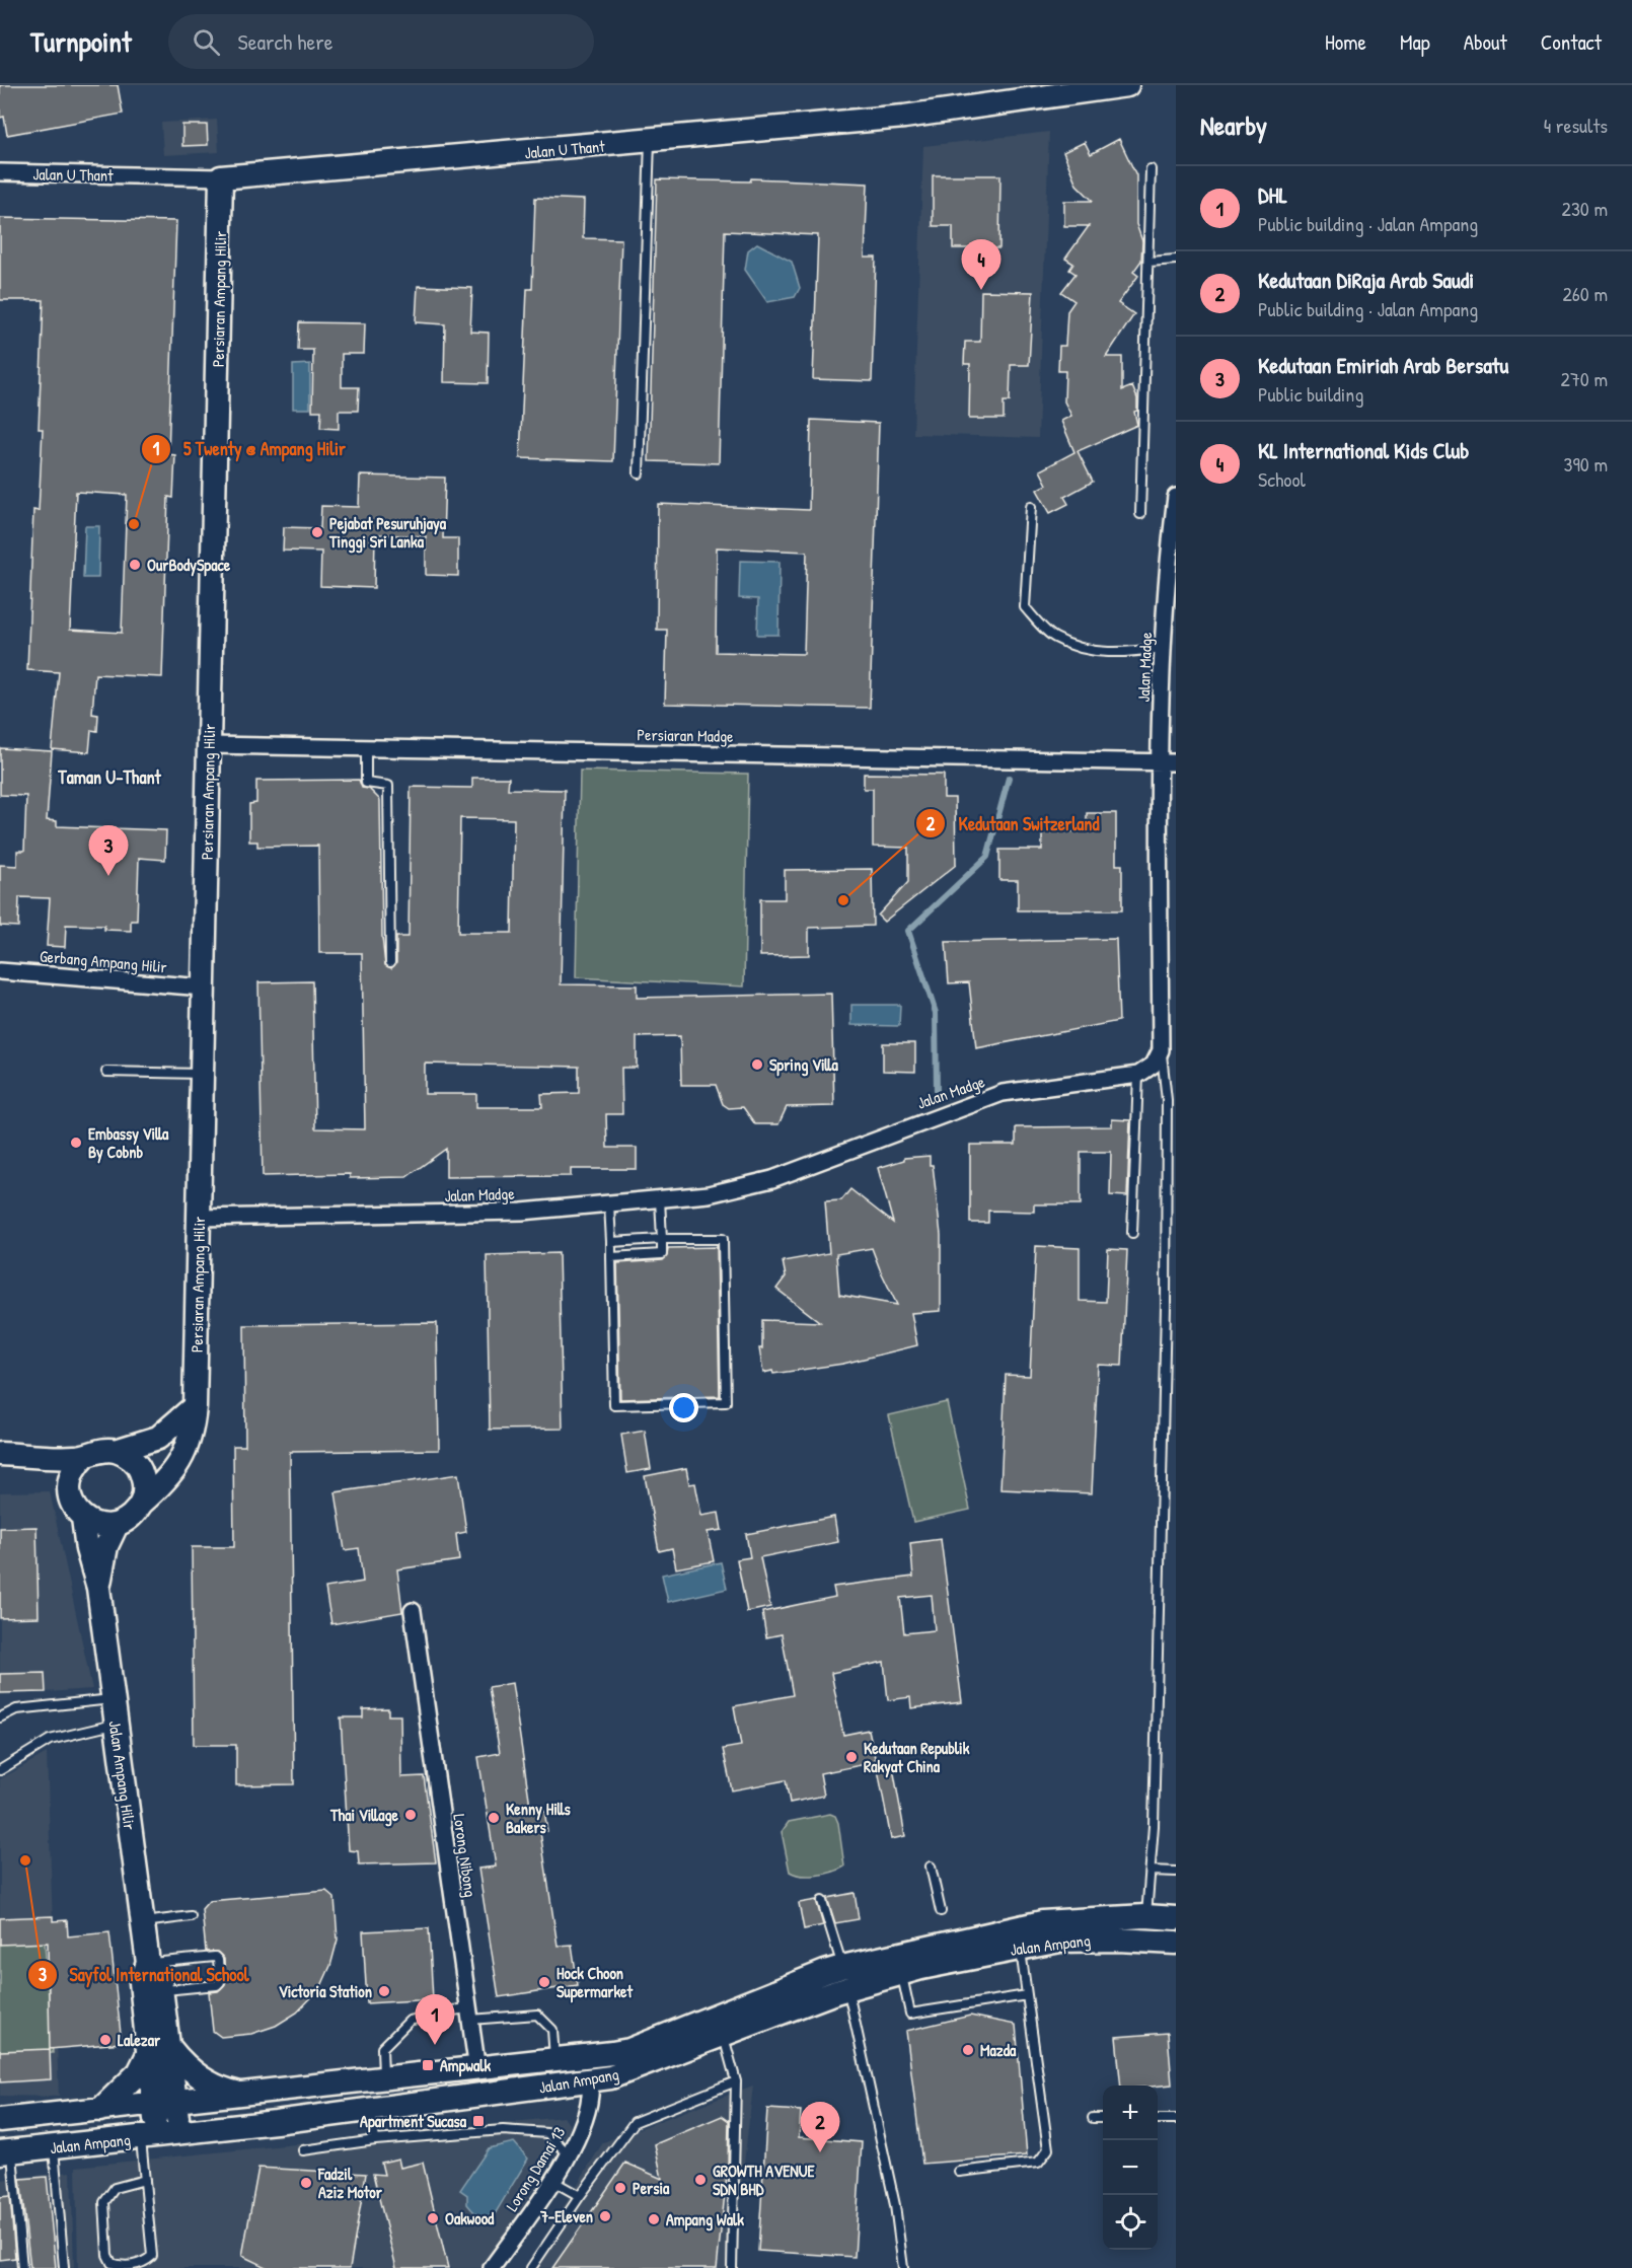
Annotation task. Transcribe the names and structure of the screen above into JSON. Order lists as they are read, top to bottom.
{
  "streets": {
    "street": [
      "Jalan U Thant",
      "Persiaran Ampang Hilir",
      "Jalan Madge",
      "Persiaran Madge",
      "Gerbang Ampang Hilir",
      "Jalan Ampang Hilir",
      "Lorong Nibong",
      "Jalan Ampang",
      "Lorong Damai 13"
    ]
  },
  "crossings": [
    ["Jalan U Thant", "Persiaran Ampang Hilir"],
    ["Persiaran Ampang Hilir", "Jalan Madge"],
    ["Persiaran Ampang Hilir", "Persiaran Madge"],
    ["Persiaran Ampang Hilir", "Gerbang Ampang Hilir"],
    ["Persiaran Ampang Hilir", "Jalan Ampang Hilir"],
    ["Jalan Madge", "Persiaran Madge"],
    ["Jalan Ampang Hilir", "Jalan Ampang"],
    ["Lorong Nibong", "Jalan Ampang"],
    ["Jalan Ampang", "Lorong Damai 13"]
  ],
  "districts": ["Taman U-Thant"],
  "places": {
    "other": [
      "5 Twenty @ Ampang Hilir",
      "Pejabat Pesuruhjaya Tinggi Sri Lanka",
      "OurBodySpace",
      "Kedutaan Switzerland",
      "Spring Villa",
      "Embassy Villa By Cobnb",
      "Kedutaan Republik Rakyat China",
      "Thai Village",
      "Kenny Hills Bakers",
      "Sayfol International School",
      "Hock Choon Supermarket",
      "Victoria Station",
      "Lalezar",
      "Mazda",
      "GROWTH AVENUE SDN BHD",
      "Fadzil Aziz Motor",
      "Persia",
      "7-Eleven",
      "Oakwood",
      "Ampang Walk"
    ],
    "transit": ["Ampwalk", "Apartment Sucasa"]
  },
  "page": {
    "header": "Turnpoint",
    "search": "Search here",
    "nav": [
      "Home",
      "Map",
      "About",
      "Contact"
    ],
    "heading": ["Nearby", "4 results"],
    "list": [
      {
        "mark": "1",
        "name": "DHL",
        "note": "Public building · Jalan Ampang",
        "value": "230 m"
      },
      {
        "mark": "2",
        "name": "Kedutaan DiRaja Arab Saudi",
        "note": "Public building · Jalan Ampang",
        "value": "260 m"
      },
      {
        "mark": "3",
        "name": "Kedutaan Emiriah Arab Bersatu",
        "note": "Public building",
        "value": "270 m"
      },
      {
        "mark": "4",
        "name": "KL International Kids Club",
        "note": "School",
        "value": "390 m"
      }
    ],
    "pins": [
      "4",
      "3",
      "1",
      "2"
    ],
    "map_buttons": ["+", "−"]
  }
}
